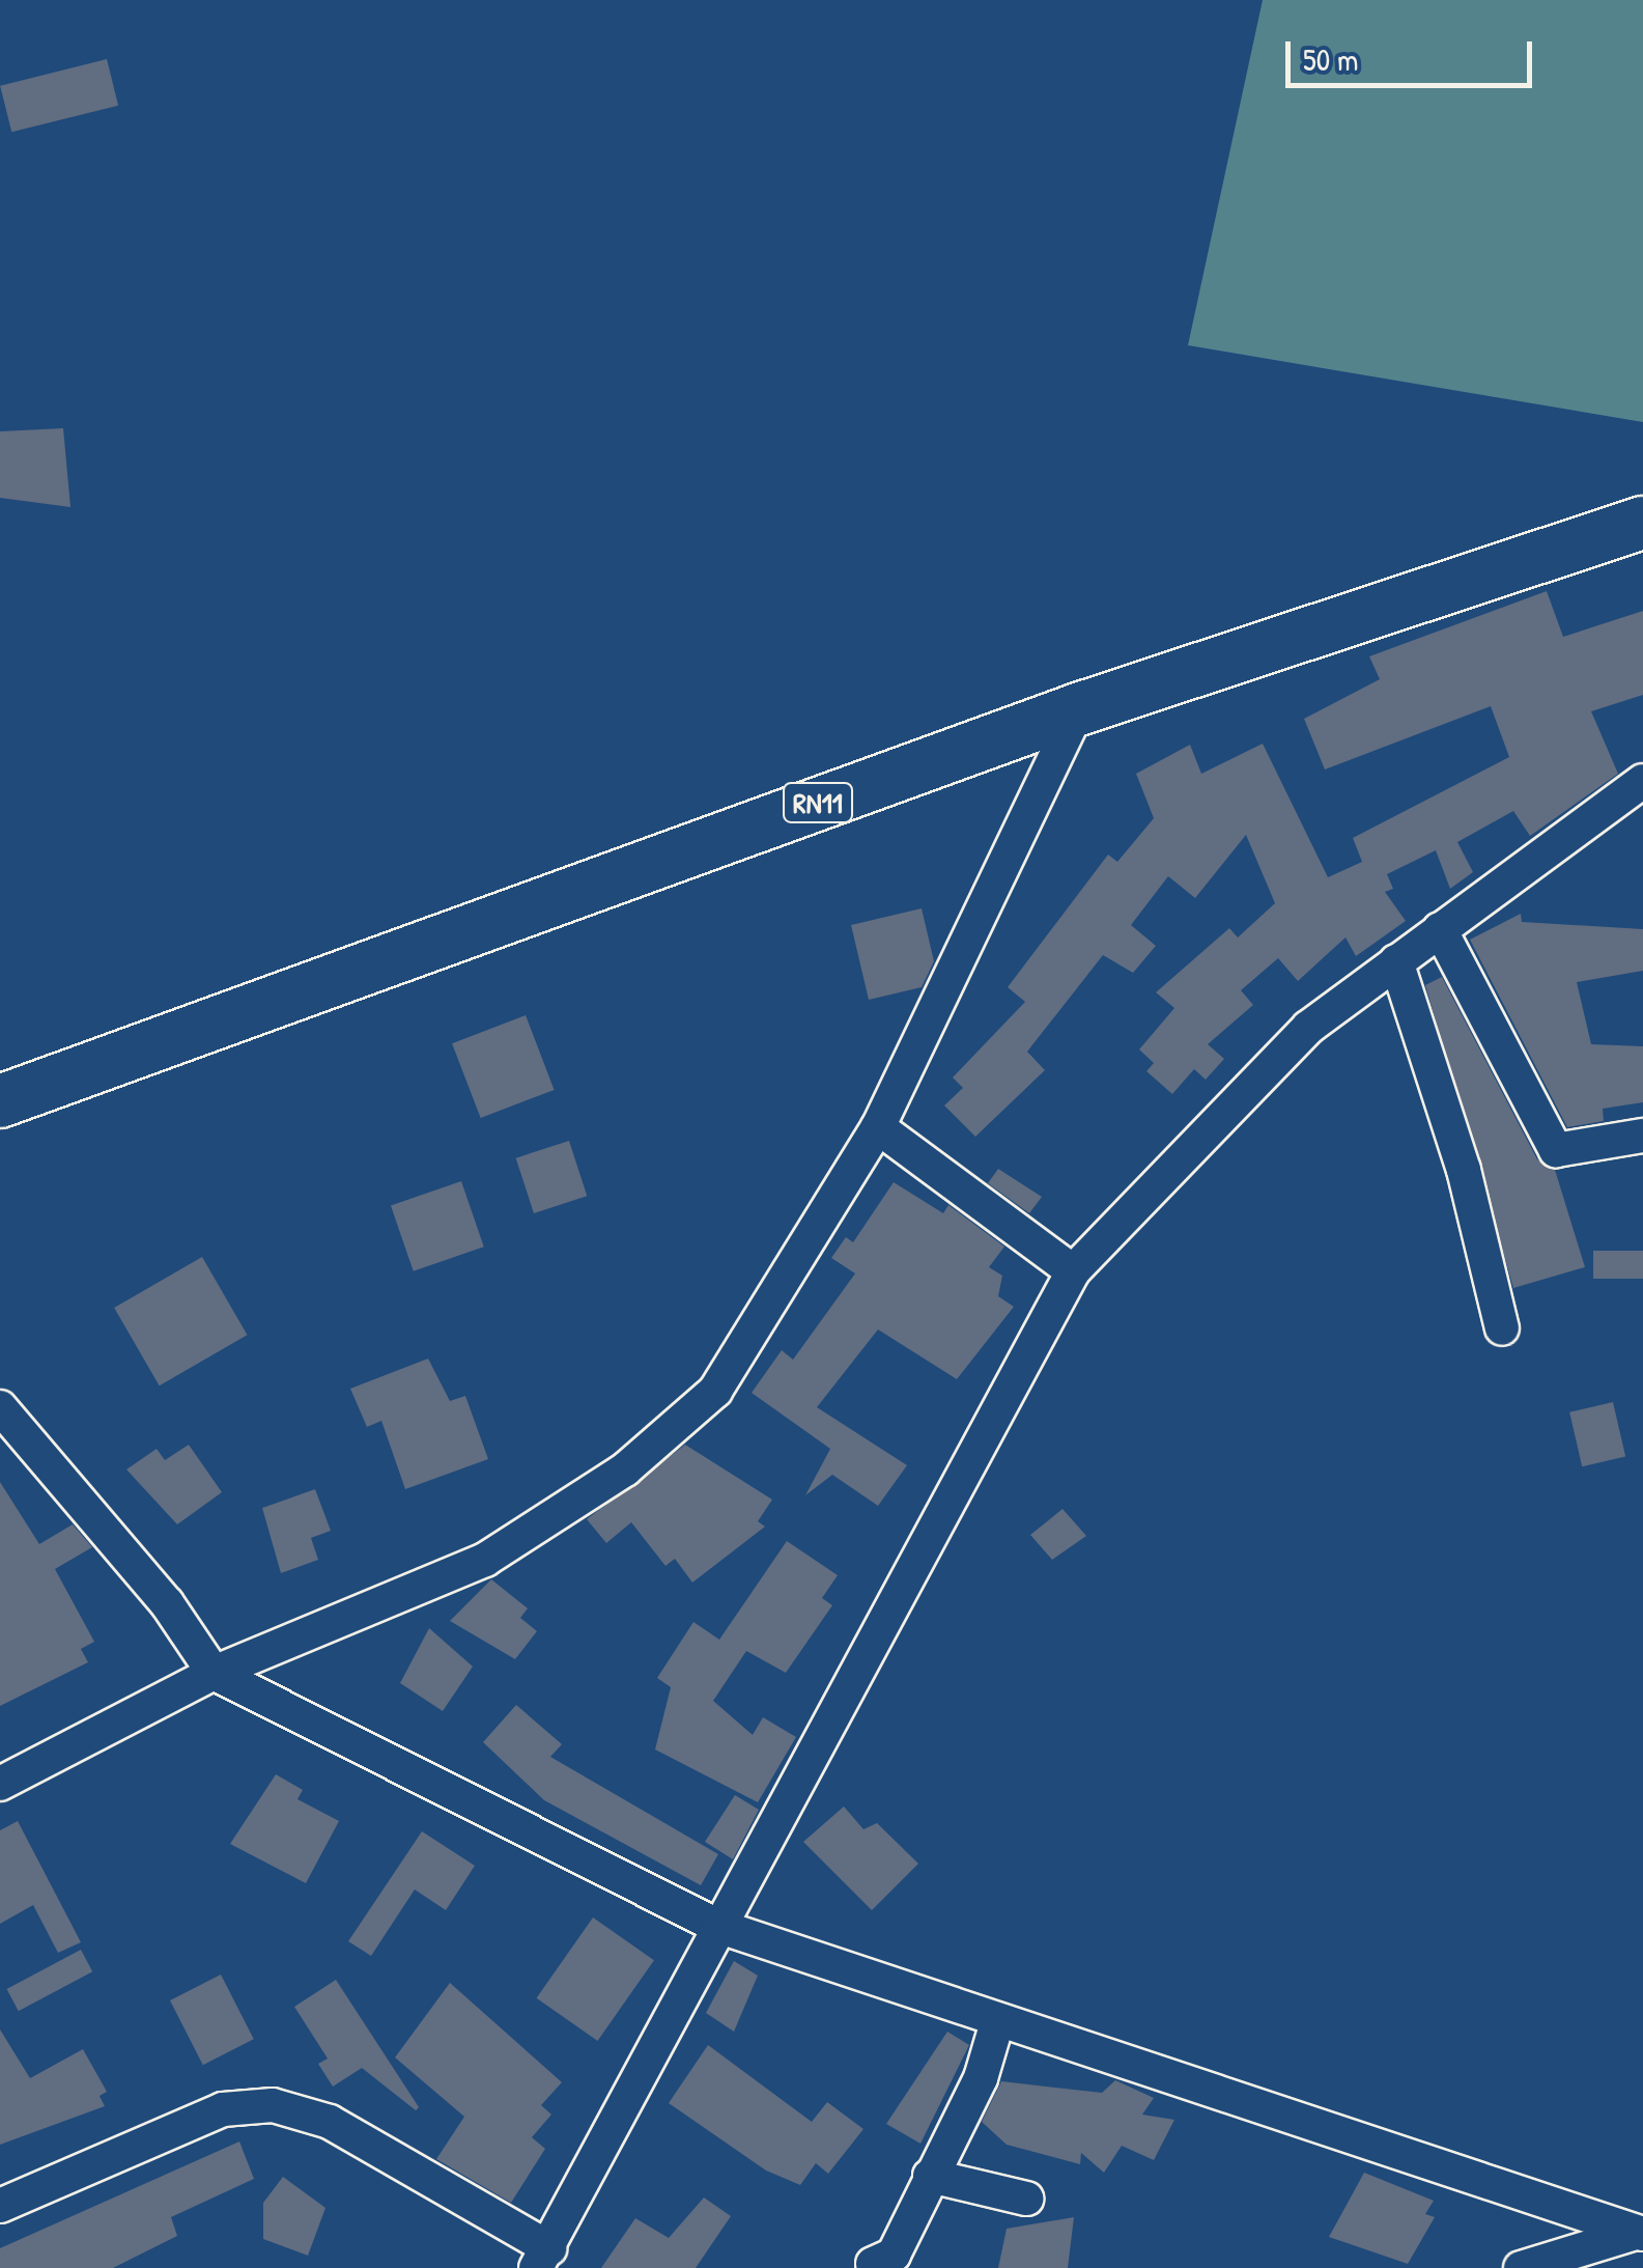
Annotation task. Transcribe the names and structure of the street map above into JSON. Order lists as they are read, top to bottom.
{
  "streets": {
    "main road": ["RN11"]
  },
  "scale_bar": "50 m"
}
